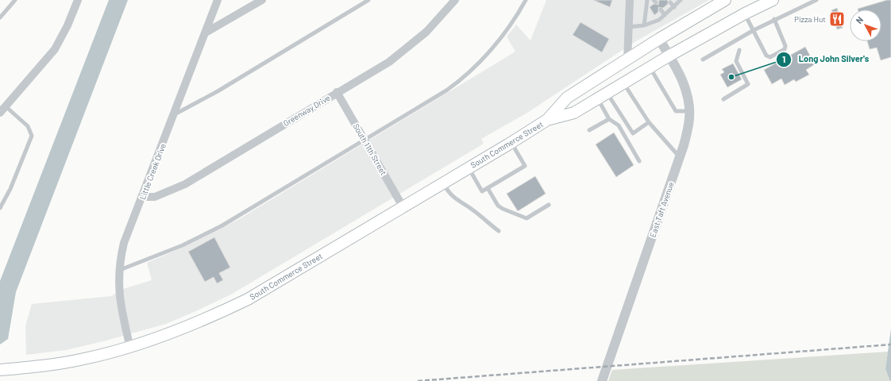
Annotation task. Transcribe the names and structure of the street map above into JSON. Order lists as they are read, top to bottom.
{
  "streets": {
    "main road": ["South Commerce Street"],
    "street": [
      "Greenway Drive",
      "South 11th Street",
      "Little Creek Drive",
      "East Taft Avenue"
    ]
  },
  "crossings": [
    ["Greenway Drive", "South 11th Street"],
    ["Greenway Drive", "Little Creek Drive"],
    ["South Commerce Street", "South 11th Street"],
    ["South Commerce Street", "Little Creek Drive"],
    ["South Commerce Street", "East Taft Avenue"]
  ],
  "places": {
    "restaurant": ["Pizza Hut"],
    "other": ["Long John Silver's"]
  },
  "north": "top left"
}
